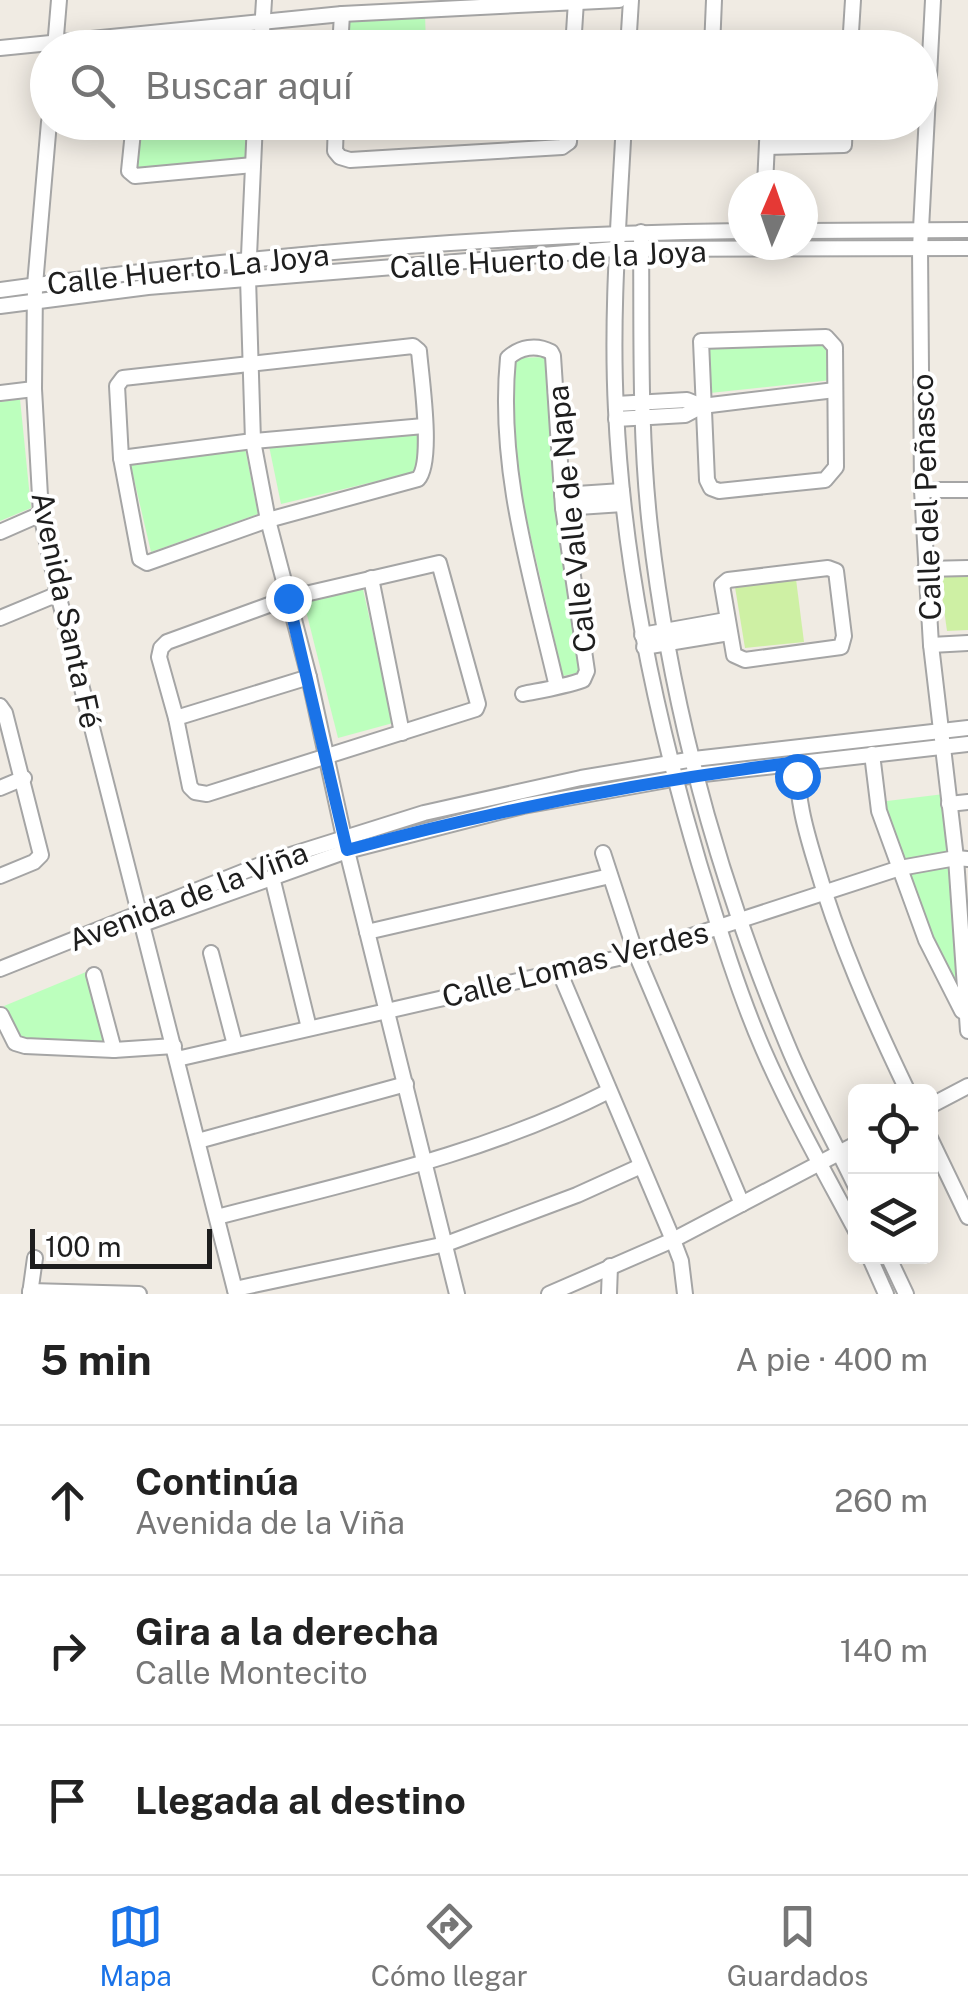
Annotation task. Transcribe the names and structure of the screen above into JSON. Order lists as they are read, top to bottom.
{
  "streets": {
    "street": [
      "Calle Huerto de la Joya",
      "Calle Huerto La Joya",
      "Calle del Peñasco",
      "Calle Valle de Napa",
      "Avenida Santa Fé",
      "Avenida de la Viña",
      "Calle Lomas Verdes"
    ]
  },
  "crossings": [
    ["Calle Huerto de la Joya", "Calle Huerto La Joya"],
    ["Calle Huerto de la Joya", "Calle del Peñasco"],
    ["Calle Huerto La Joya", "Avenida Santa Fé"],
    ["Calle del Peñasco", "Avenida de la Viña"],
    ["Calle del Peñasco", "Calle Lomas Verdes"],
    ["Avenida Santa Fé", "Avenida de la Viña"],
    ["Avenida Santa Fé", "Calle Lomas Verdes"]
  ],
  "scale_bar": "100 m",
  "north": "top",
  "page": {
    "search": "Buscar aquí",
    "scale": "100 m",
    "heading": ["5 min", "A pie · 400 m"],
    "list": [
      ["Continúa", "Avenida de la Viña", "260 m"],
      ["Gira a la derecha", "Calle Montecito", "140 m"],
      "Llegada al destino"
    ],
    "nav": ["Mapa", "Cómo llegar", "Guardados"]
  }
}
